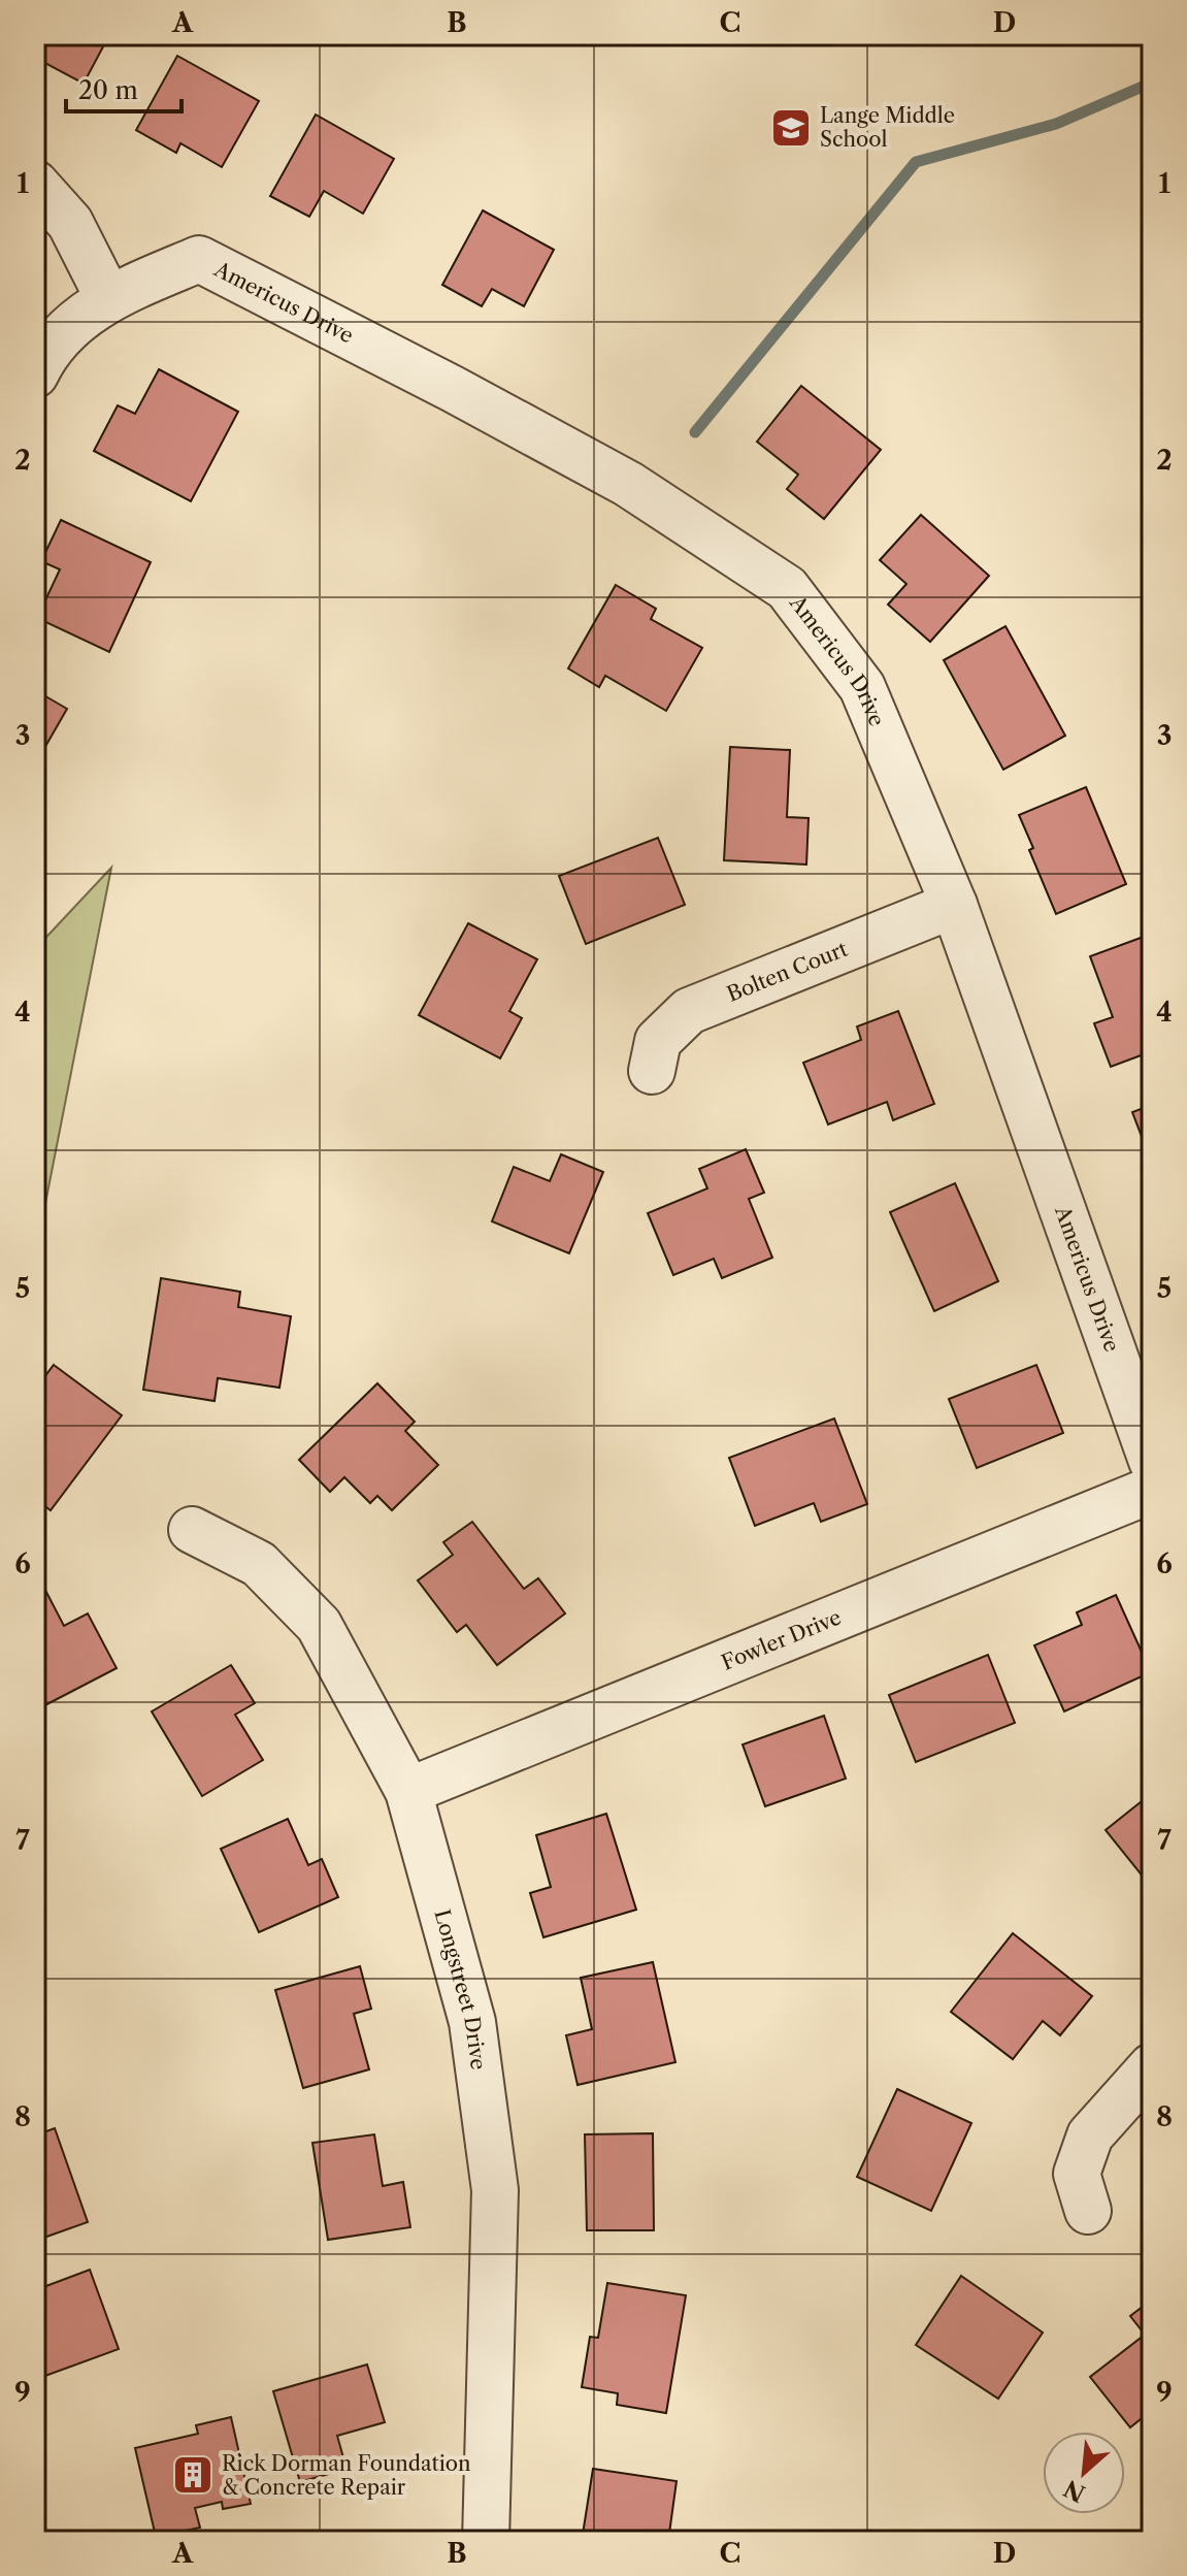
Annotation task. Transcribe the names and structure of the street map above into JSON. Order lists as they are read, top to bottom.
{
  "streets": {
    "street": [
      "Americus Drive",
      "Bolten Court",
      "Fowler Drive",
      "Longstreet Drive"
    ]
  },
  "crossings": [
    ["Americus Drive", "Bolten Court"],
    ["Fowler Drive", "Longstreet Drive"]
  ],
  "places": {
    "school or university": ["Lange Middle School"],
    "building": ["Rick Dorman Foundation & Concrete Repair"]
  },
  "scale_bar": "20 m",
  "north": "bottom left",
  "grid": {
    "columns": [
      "A",
      "B",
      "C",
      "D"
    ],
    "rows": [
      "1",
      "2",
      "3",
      "4",
      "5",
      "6",
      "7",
      "8",
      "9"
    ]
  }
}
